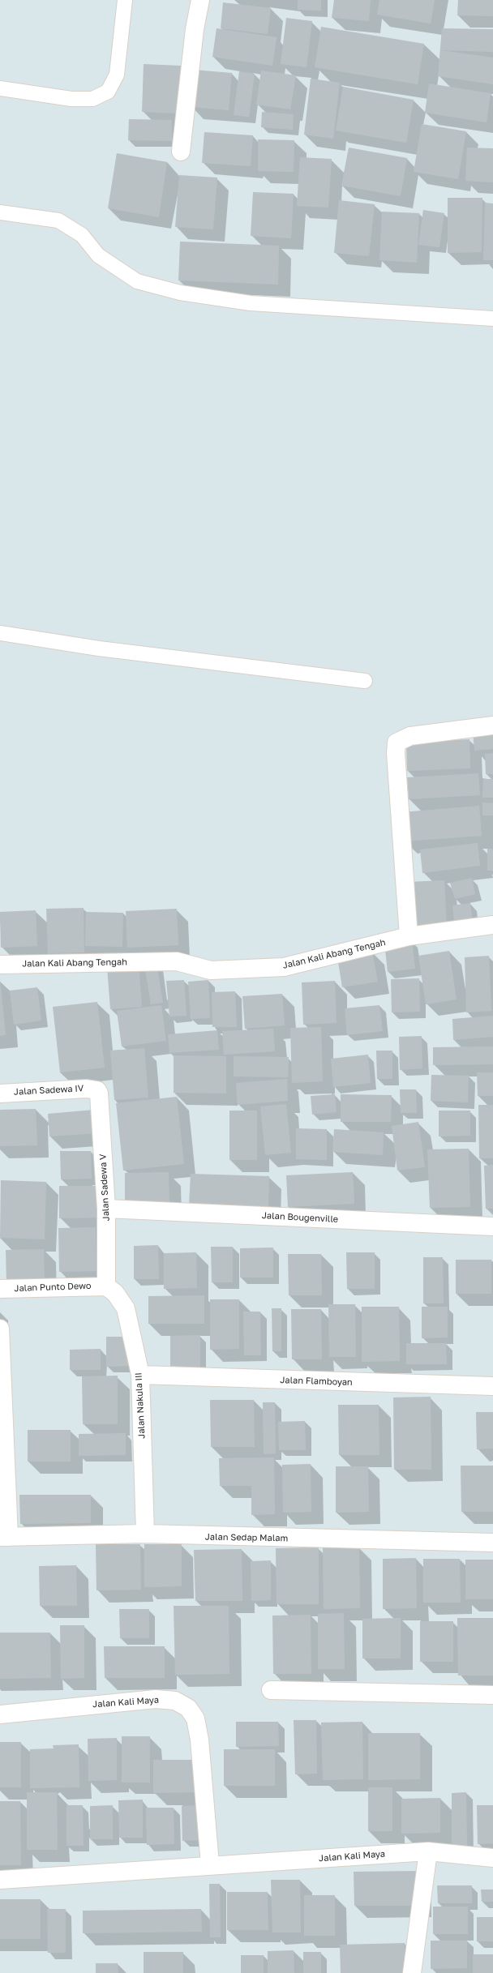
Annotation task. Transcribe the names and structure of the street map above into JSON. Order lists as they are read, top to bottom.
{
  "streets": {
    "street": [
      "Jalan Kali Abang Tengah",
      "Jalan Sadewa IV",
      "Jalan Sadewa V",
      "Jalan Bougenville",
      "Jalan Punto Dewo",
      "Jalan Flamboyan",
      "Jalan Nakula III",
      "Jalan Sedap Malam",
      "Jalan Kali Maya"
    ]
  },
  "crossings": [
    ["Jalan Sadewa IV", "Jalan Sadewa V"],
    ["Jalan Sadewa V", "Jalan Bougenville"],
    ["Jalan Sadewa V", "Jalan Punto Dewo"],
    ["Jalan Sadewa V", "Jalan Nakula III"],
    ["Jalan Punto Dewo", "Jalan Nakula III"],
    ["Jalan Flamboyan", "Jalan Nakula III"],
    ["Jalan Nakula III", "Jalan Sedap Malam"]
  ]
}
